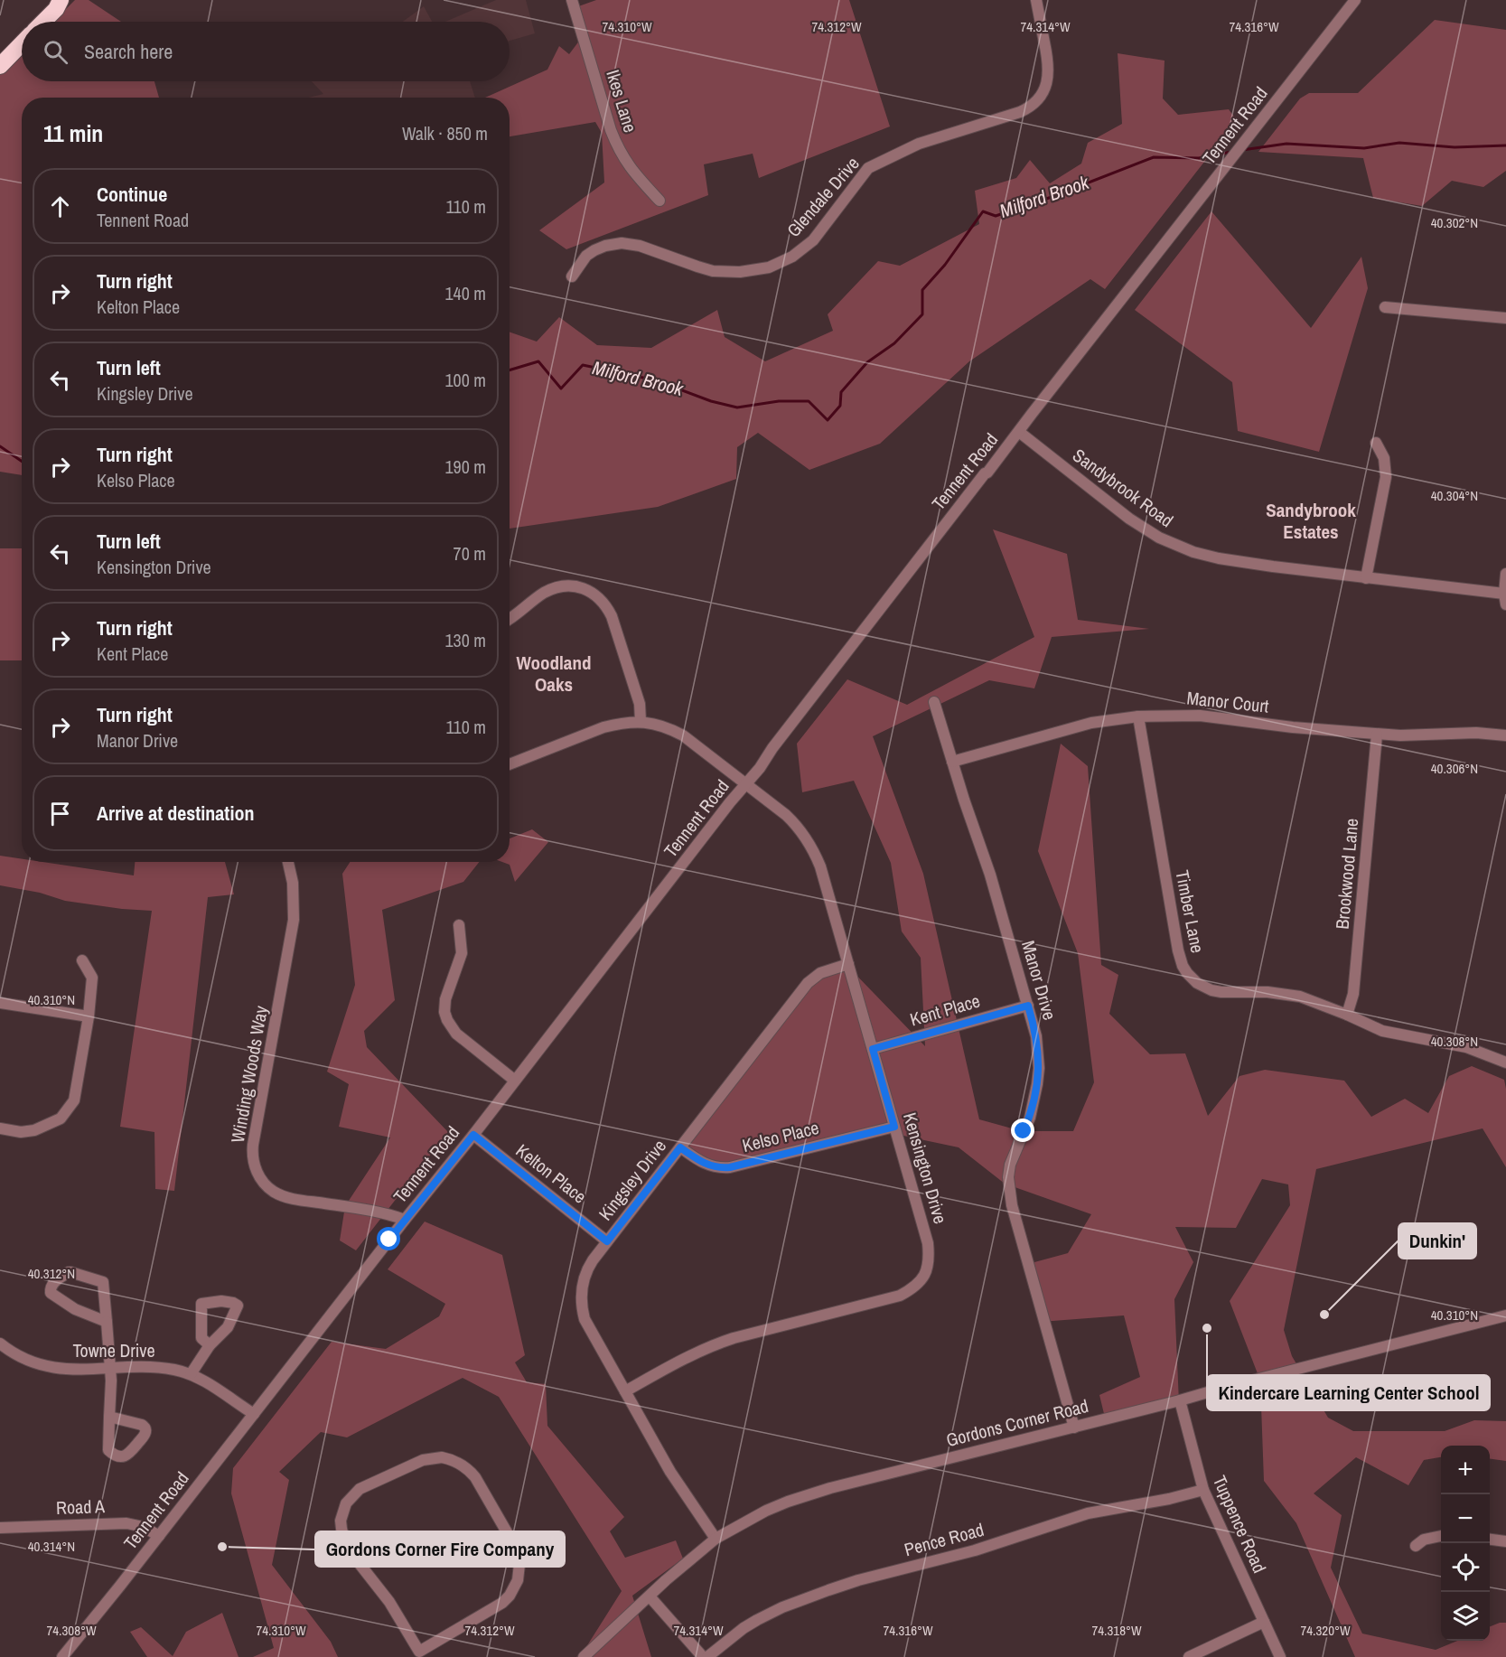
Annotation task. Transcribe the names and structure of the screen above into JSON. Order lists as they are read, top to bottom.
{
  "streets": {
    "street": [
      "Ikes Lane",
      "Tennent Road",
      "Glendale Drive",
      "Sandybrook Road",
      "Manor Court",
      "Brookwood Lane",
      "Timber Lane",
      "Manor Drive",
      "Kent Place",
      "Winding Woods Way",
      "Kelso Place",
      "Kensington Drive",
      "Kelton Place",
      "Kingsley Drive",
      "Towne Drive",
      "Gordons Corner Road",
      "Road A",
      "Tuppence Road",
      "Pence Road"
    ]
  },
  "crossings": [
    ["Tennent Road", "Sandybrook Road"],
    ["Tennent Road", "Winding Woods Way"],
    ["Tennent Road", "Kensington Drive"],
    ["Tennent Road", "Kelton Place"],
    ["Tennent Road", "Towne Drive"],
    ["Tennent Road", "Road A"],
    ["Manor Court", "Brookwood Lane"],
    ["Manor Court", "Timber Lane"],
    ["Manor Court", "Manor Drive"],
    ["Brookwood Lane", "Timber Lane"],
    ["Manor Drive", "Kent Place"],
    ["Manor Drive", "Gordons Corner Road"],
    ["Kent Place", "Kensington Drive"],
    ["Kelso Place", "Kensington Drive"],
    ["Kelso Place", "Kingsley Drive"],
    ["Kensington Drive", "Kingsley Drive"],
    ["Kelton Place", "Kingsley Drive"],
    ["Kingsley Drive", "Gordons Corner Road"],
    ["Gordons Corner Road", "Tuppence Road"],
    ["Tuppence Road", "Pence Road"]
  ],
  "districts": ["Sandybrook Estates", "Woodland Oaks"],
  "water": ["Milford Brook"],
  "places": ["Dunkin'", "Kindercare Learning Center School", "Gordons Corner Fire Company"],
  "page": {
    "search": "Search here",
    "heading": ["11 min", "Walk · 850 m"],
    "list": [
      ["Continue", "Tennent Road", "110 m"],
      ["Turn right", "Kelton Place", "140 m"],
      ["Turn left", "Kingsley Drive", "100 m"],
      ["Turn right", "Kelso Place", "190 m"],
      ["Turn left", "Kensington Drive", "70 m"],
      ["Turn right", "Kent Place", "130 m"],
      ["Turn right", "Manor Drive", "110 m"],
      "Arrive at destination"
    ],
    "map_buttons": ["+", "−"]
  },
  "coordinates": [
    "74.310°W",
    "74.312°W",
    "74.314°W",
    "74.316°W",
    "40.302°N",
    "40.304°N",
    "40.306°N",
    "40.310°N",
    "40.308°N",
    "40.312°N",
    "40.314°N",
    "74.308°W",
    "74.318°W",
    "74.320°W"
  ]
}
